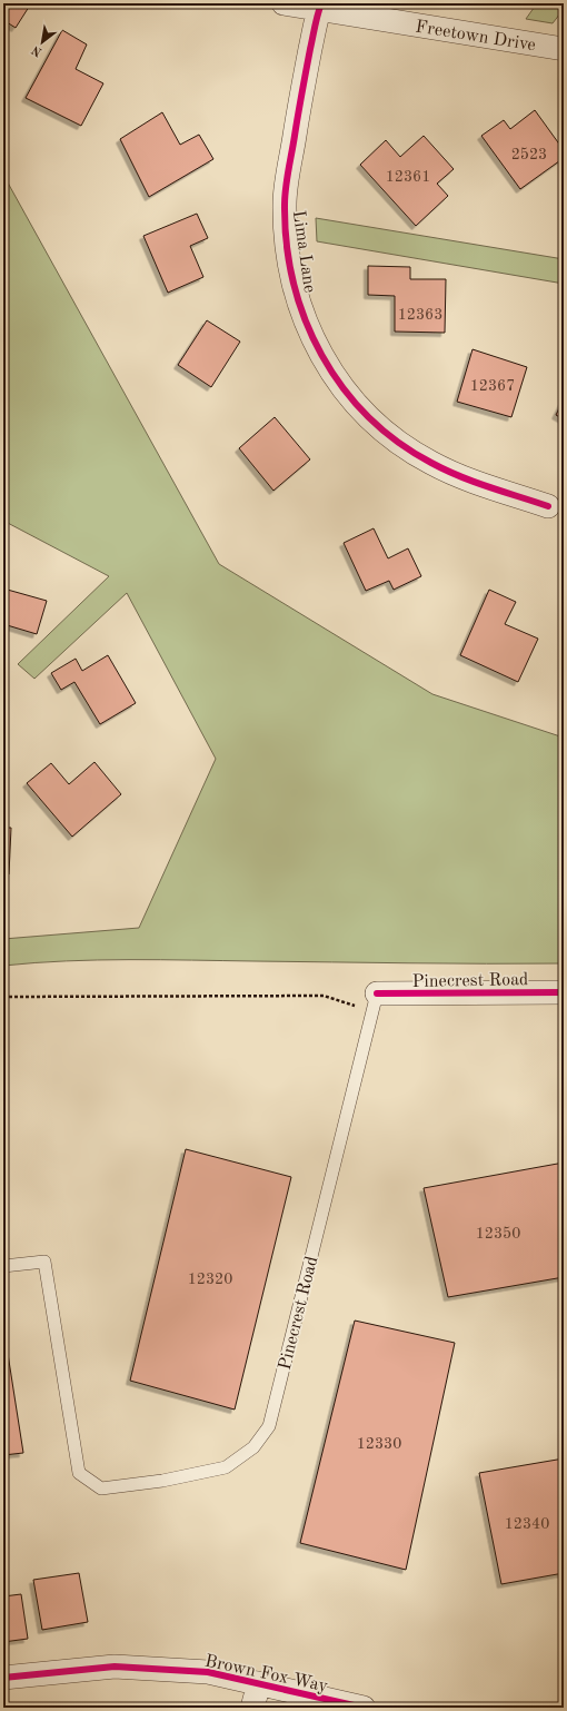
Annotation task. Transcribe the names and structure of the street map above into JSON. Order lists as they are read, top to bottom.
{
  "streets": {
    "street": [
      "Freetown Drive",
      "Lima Lane",
      "Pinecrest Road",
      "Brown Fox Way"
    ]
  },
  "crossings": [
    ["Freetown Drive", "Lima Lane"]
  ],
  "house_numbers": [
    "2523",
    "12361",
    "12363",
    "12367",
    "12350",
    "12320",
    "12330",
    "12340"
  ],
  "north": "bottom left"
}
